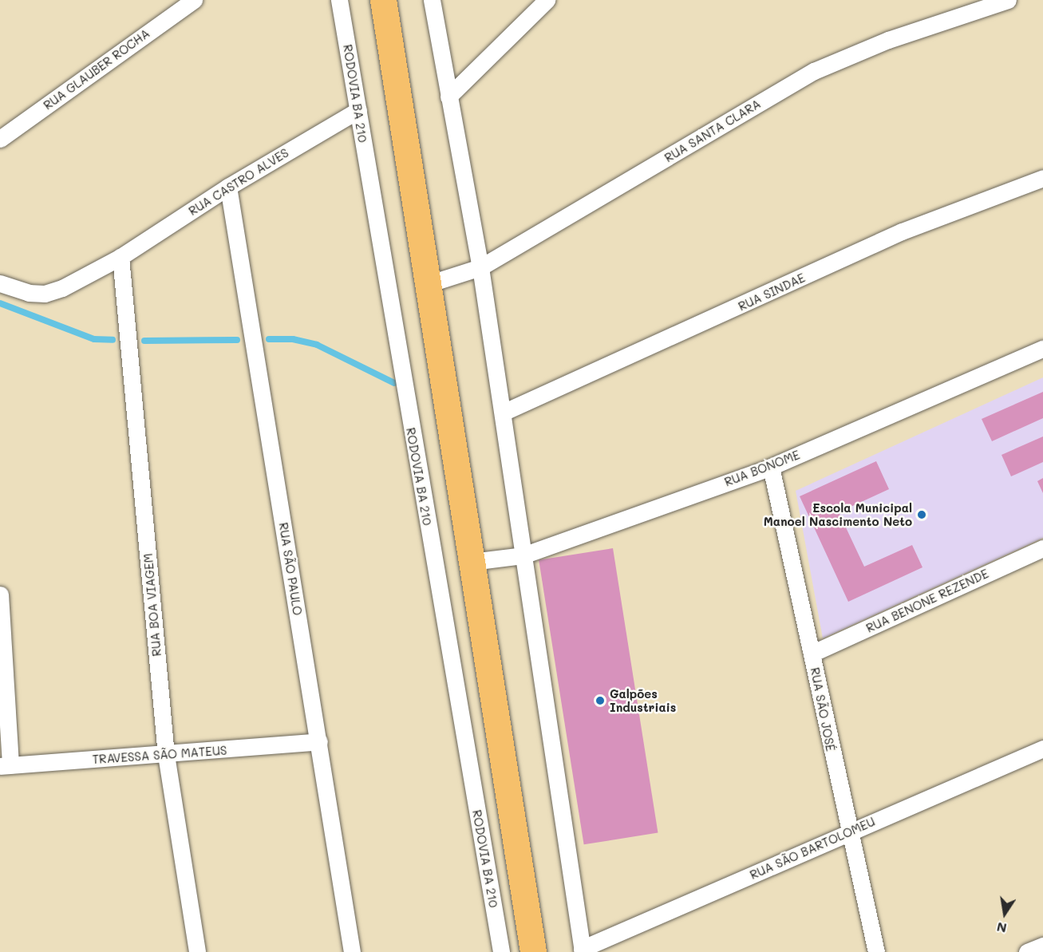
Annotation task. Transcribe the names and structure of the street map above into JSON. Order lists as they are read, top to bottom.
{
  "streets": {
    "street": [
      "RUA GLAUBER ROCHA",
      "RODOVIA BA 210",
      "RUA SANTA CLARA",
      "RUA CASTRO ALVES",
      "RUA SINDAE",
      "RUA BONOME",
      "RUA SÃO PAULO",
      "RUA BENONE REZENDE",
      "RUA BOA VIAGEM",
      "RUA SÃO JOSÉ",
      "TRAVESSA SÃO MATEUS",
      "RUA SÃO BARTOLOMEU"
    ]
  },
  "crossings": [
    ["RODOVIA BA 210", "RUA CASTRO ALVES"],
    ["RUA CASTRO ALVES", "RUA SÃO PAULO"],
    ["RUA CASTRO ALVES", "RUA BOA VIAGEM"],
    ["RUA BONOME", "RUA SÃO JOSÉ"],
    ["RUA SÃO PAULO", "TRAVESSA SÃO MATEUS"],
    ["RUA BENONE REZENDE", "RUA SÃO JOSÉ"],
    ["RUA BOA VIAGEM", "TRAVESSA SÃO MATEUS"],
    ["RUA SÃO JOSÉ", "RUA SÃO BARTOLOMEU"]
  ],
  "places": ["Escola Municipal Manoel Nascimento Neto", "Galpões Industriais"],
  "north": "bottom"
}
